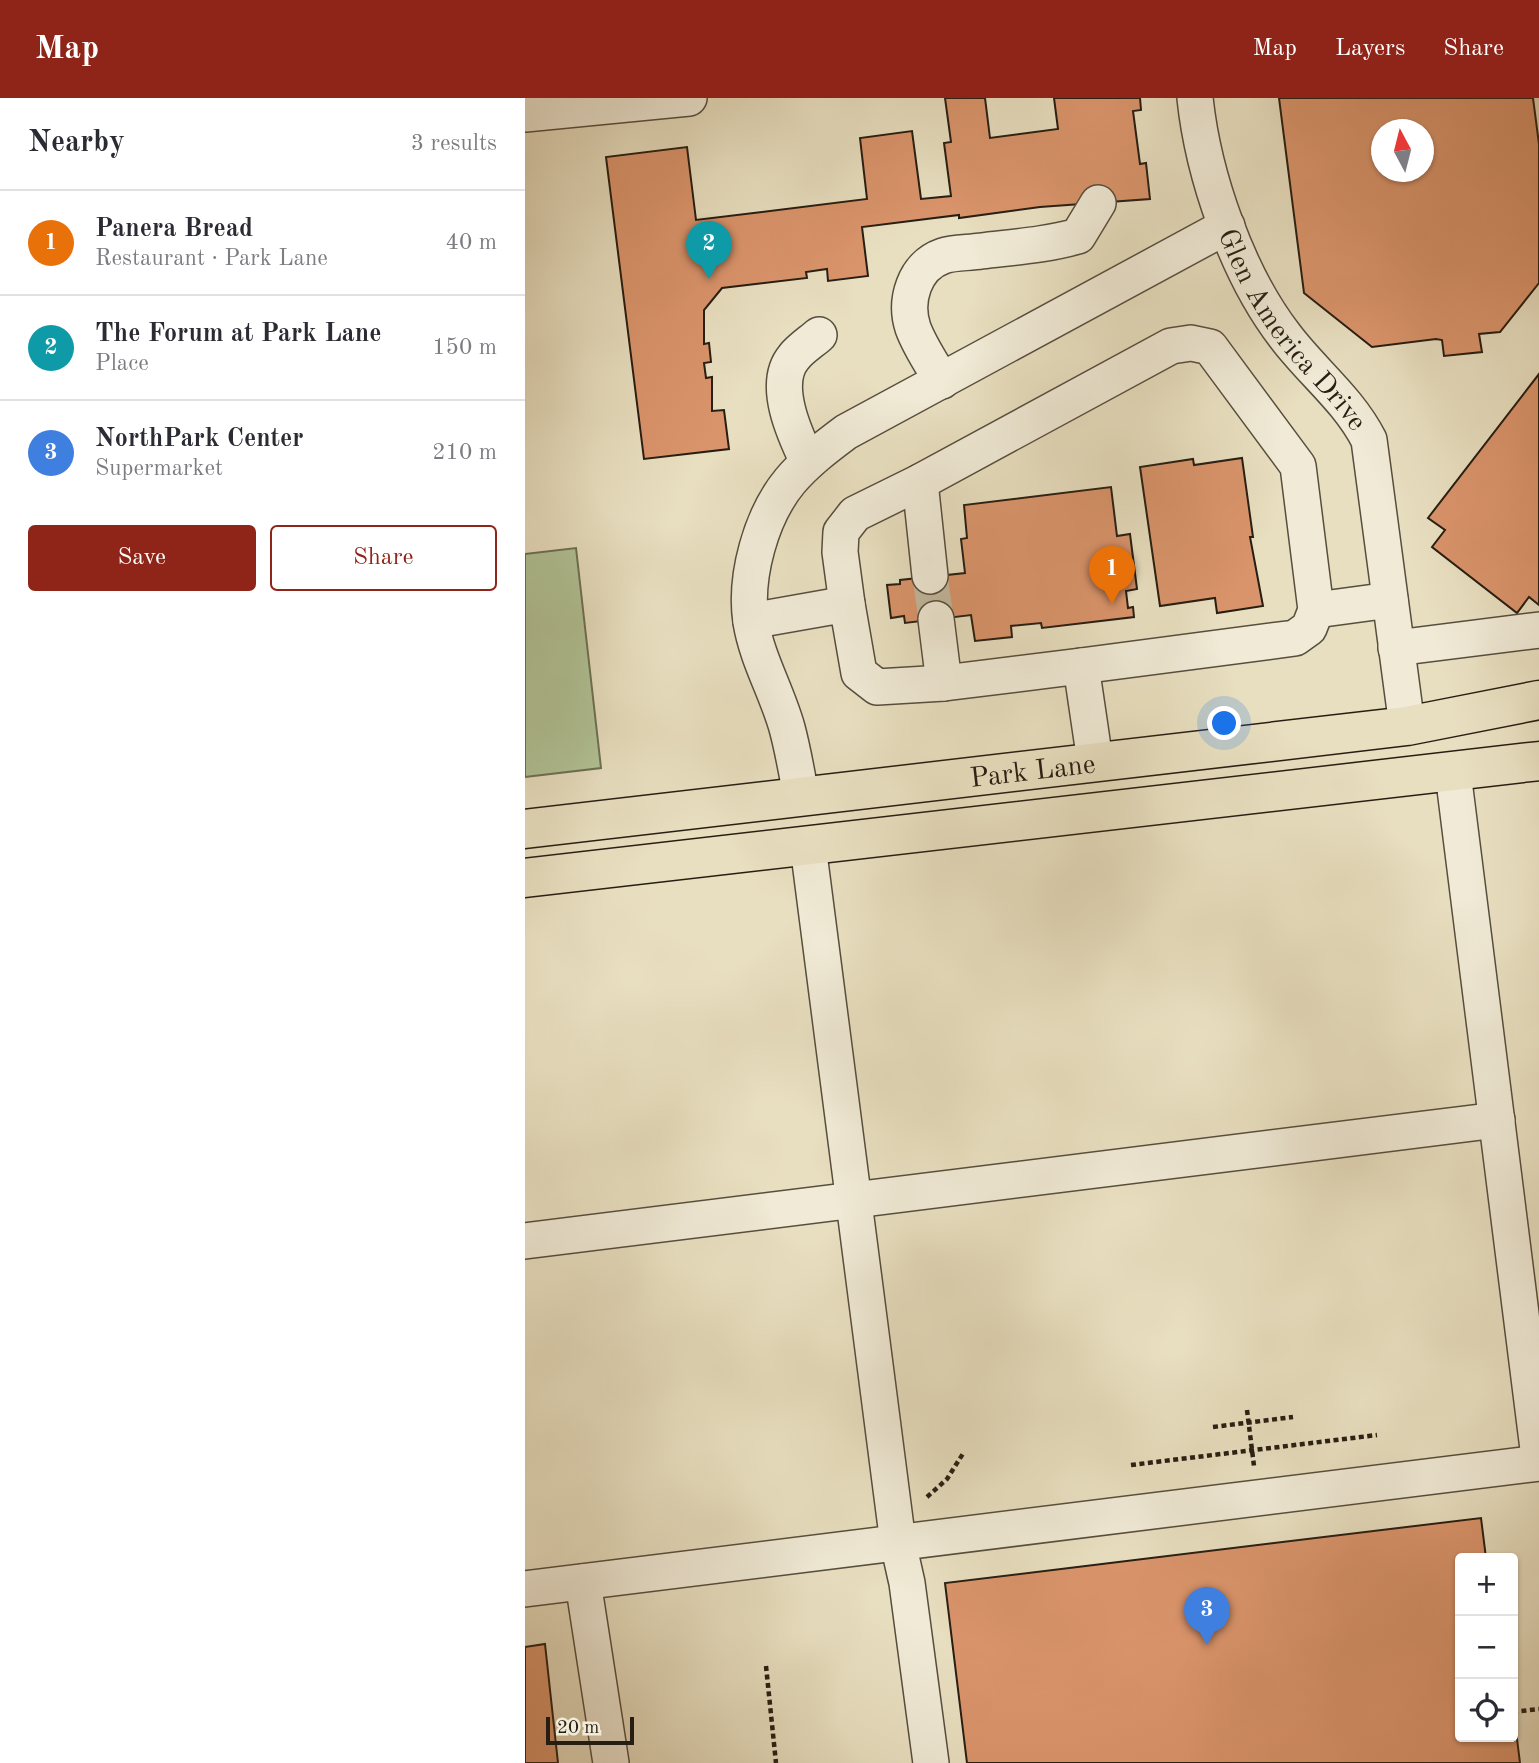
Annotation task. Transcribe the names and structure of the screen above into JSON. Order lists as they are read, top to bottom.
{
  "streets": {
    "main road": ["Park Lane"],
    "street": ["Glen America Drive"]
  },
  "crossings": [
    ["Glen America Drive", "Park Lane"]
  ],
  "scale_bar": "20 m",
  "north": "top",
  "page": {
    "header": "Map",
    "nav": ["Map", "Layers", "Share"],
    "heading": ["Nearby", "3 results"],
    "list": [
      {
        "mark": "1",
        "name": "Panera Bread",
        "note": "Restaurant · Park Lane",
        "value": "40 m"
      },
      {
        "mark": "2",
        "name": "The Forum at Park Lane",
        "note": "Place",
        "value": "150 m"
      },
      {
        "mark": "3",
        "name": "NorthPark Center",
        "note": "Supermarket",
        "value": "210 m"
      }
    ],
    "pins": ["2", "1", "3"],
    "buttons": ["Save", "Share"],
    "map_buttons": ["+", "−"],
    "scale": "20 m"
  }
}
